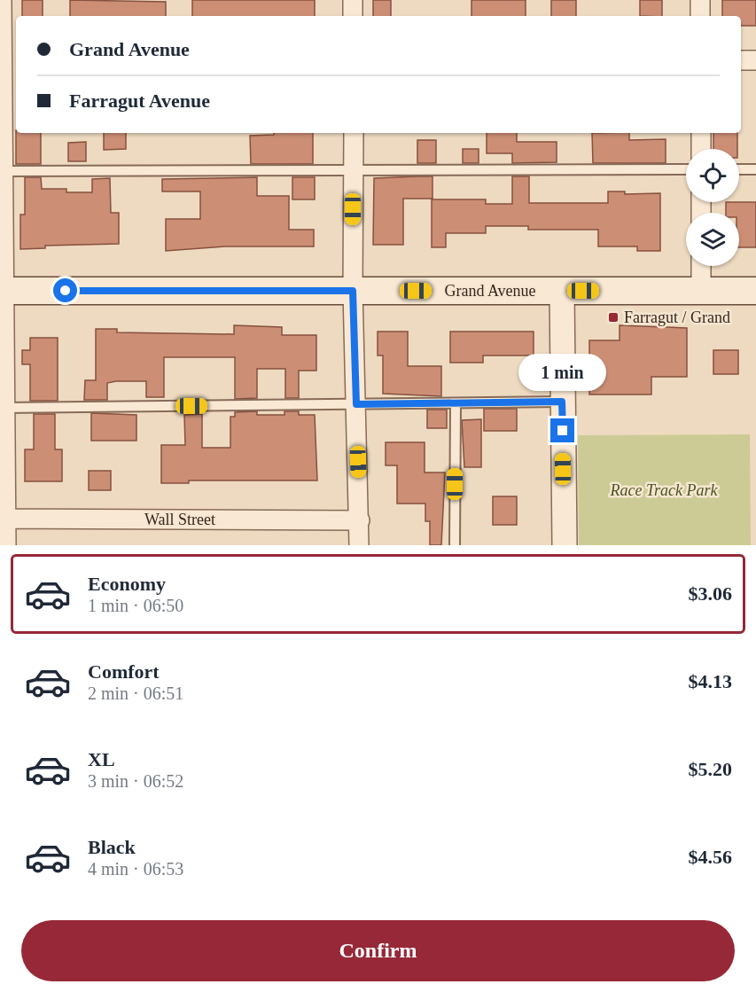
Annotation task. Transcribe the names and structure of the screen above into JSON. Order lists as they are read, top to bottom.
{
  "streets": {
    "main road": ["Grand Avenue"],
    "street": ["Wall Street"]
  },
  "parks": ["Race Track Park"],
  "places": {
    "transit": ["Farragut / Grand"]
  },
  "page": {
    "banner": ["Grand Avenue", "Farragut Avenue"],
    "bubble": "1 min",
    "list": [
      {
        "name": "Economy",
        "note": "1 min · 06:50",
        "value": "$3.06"
      },
      {
        "name": "Comfort",
        "note": "2 min · 06:51",
        "value": "$4.13"
      },
      {
        "name": "XL",
        "note": "3 min · 06:52",
        "value": "$5.20"
      },
      {
        "name": "Black",
        "note": "4 min · 06:53",
        "value": "$4.56"
      }
    ],
    "buttons": "Confirm"
  }
}
